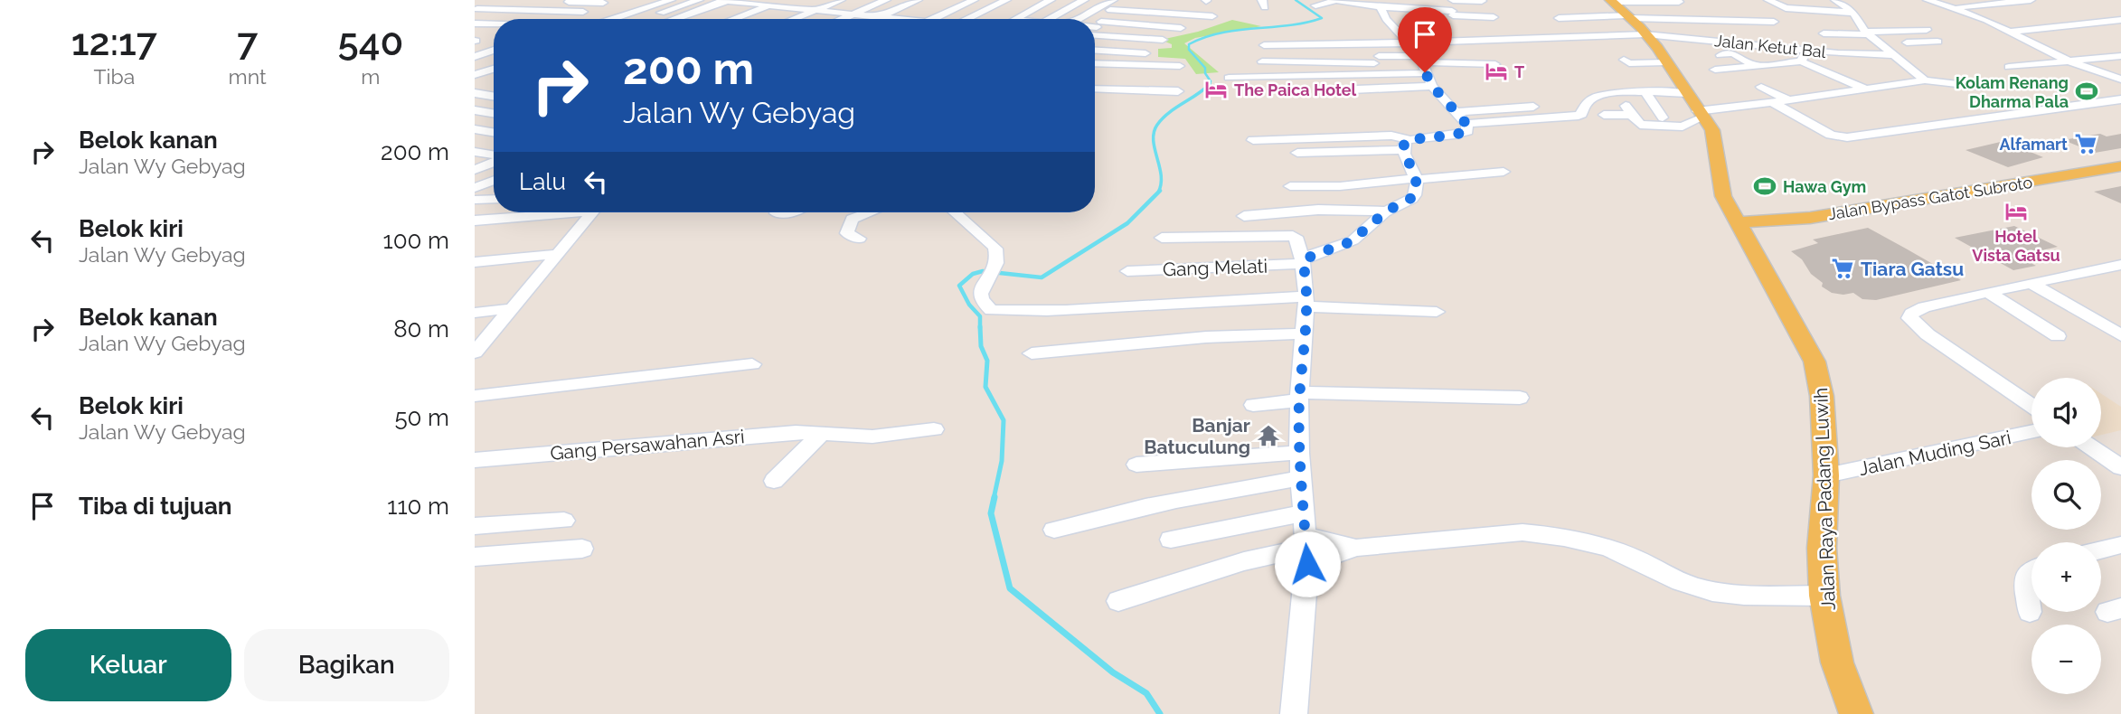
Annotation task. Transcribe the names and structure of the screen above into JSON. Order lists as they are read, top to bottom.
{
  "streets": {
    "main road": ["Jalan Bypass Gatot Subroto", "Jalan Raya Padang Luwih"],
    "street": [
      "Jalan Ketut Bal",
      "Gang Melati",
      "Gang Persawahan Asri",
      "Jalan Muding Sari"
    ]
  },
  "crossings": [
    ["Jalan Ketut Bal", "Jalan Raya Padang Luwih"],
    ["Jalan Bypass Gatot Subroto", "Jalan Raya Padang Luwih"],
    ["Jalan Muding Sari", "Jalan Raya Padang Luwih"]
  ],
  "places": {
    "hotel": ["T", "The Paica Hotel", "Hotel Vista Gatsu"],
    "sports": ["Kolam Renang Dharma Pala", "Hawa Gym"],
    "supermarket": ["Alfamart", "Tiara Gatsu"],
    "temple": ["Banjar Batuculung"]
  },
  "page": {
    "eta": [
      "12:17",
      "Tiba",
      "7",
      "mnt",
      "540",
      "m"
    ],
    "turn": ["200 m", "Jalan Wy Gebyag"],
    "list": [
      {
        "name": "Belok kanan",
        "note": "Jalan Wy Gebyag",
        "value": "200 m"
      },
      {
        "name": "Belok kiri",
        "note": "Jalan Wy Gebyag",
        "value": "100 m"
      },
      {
        "name": "Belok kanan",
        "note": "Jalan Wy Gebyag",
        "value": "80 m"
      },
      {
        "name": "Belok kiri",
        "note": "Jalan Wy Gebyag",
        "value": "50 m"
      },
      {
        "name": "Tiba di tujuan",
        "value": "110 m"
      }
    ],
    "then": "Lalu",
    "map_buttons": ["+", "−"],
    "buttons": ["Keluar", "Bagikan"]
  }
}
